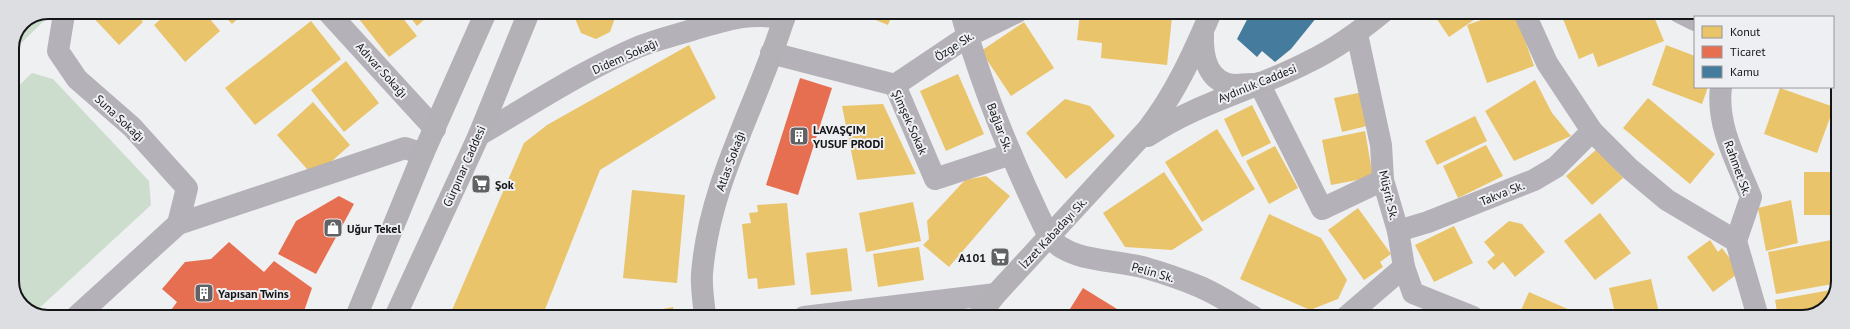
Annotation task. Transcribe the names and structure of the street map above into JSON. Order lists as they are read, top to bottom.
{
  "streets": {
    "street": [
      "Özge Sk.",
      "Didem Sokağı",
      "Adıvar Sokağı",
      "Aydınlık Caddesi",
      "Suna Sokağı",
      "Şimşek Sokak",
      "Bağlar Sk.",
      "Atlas Sokağı",
      "Gürpınar Caddesi",
      "Rahmet Sk.",
      "Takva Sk.",
      "Müşrit Sk.",
      "İzzet Kabadayı Sk.",
      "Pelin Sk."
    ]
  },
  "crossings": [
    ["Özge Sk.", "Şimşek Sokak"],
    ["Özge Sk.", "Bağlar Sk."],
    ["Didem Sokağı", "Gürpınar Caddesi"],
    ["Aydınlık Caddesi", "Müşrit Sk."],
    ["Aydınlık Caddesi", "İzzet Kabadayı Sk."],
    ["Şimşek Sokak", "Bağlar Sk."],
    ["Şimşek Sokak", "Atlas Sokağı"],
    ["Bağlar Sk.", "İzzet Kabadayı Sk."],
    ["Bağlar Sk.", "Pelin Sk."],
    ["Takva Sk.", "Müşrit Sk."],
    ["İzzet Kabadayı Sk.", "Pelin Sk."]
  ],
  "places": {
    "building": ["LAVAŞÇIM YUSUF PRODİ", "Yapısan Twins"],
    "supermarket": ["Şok", "A101"],
    "shop": ["Uğur Tekel"]
  },
  "legend": ["Konut", "Ticaret", "Kamu"]
}
